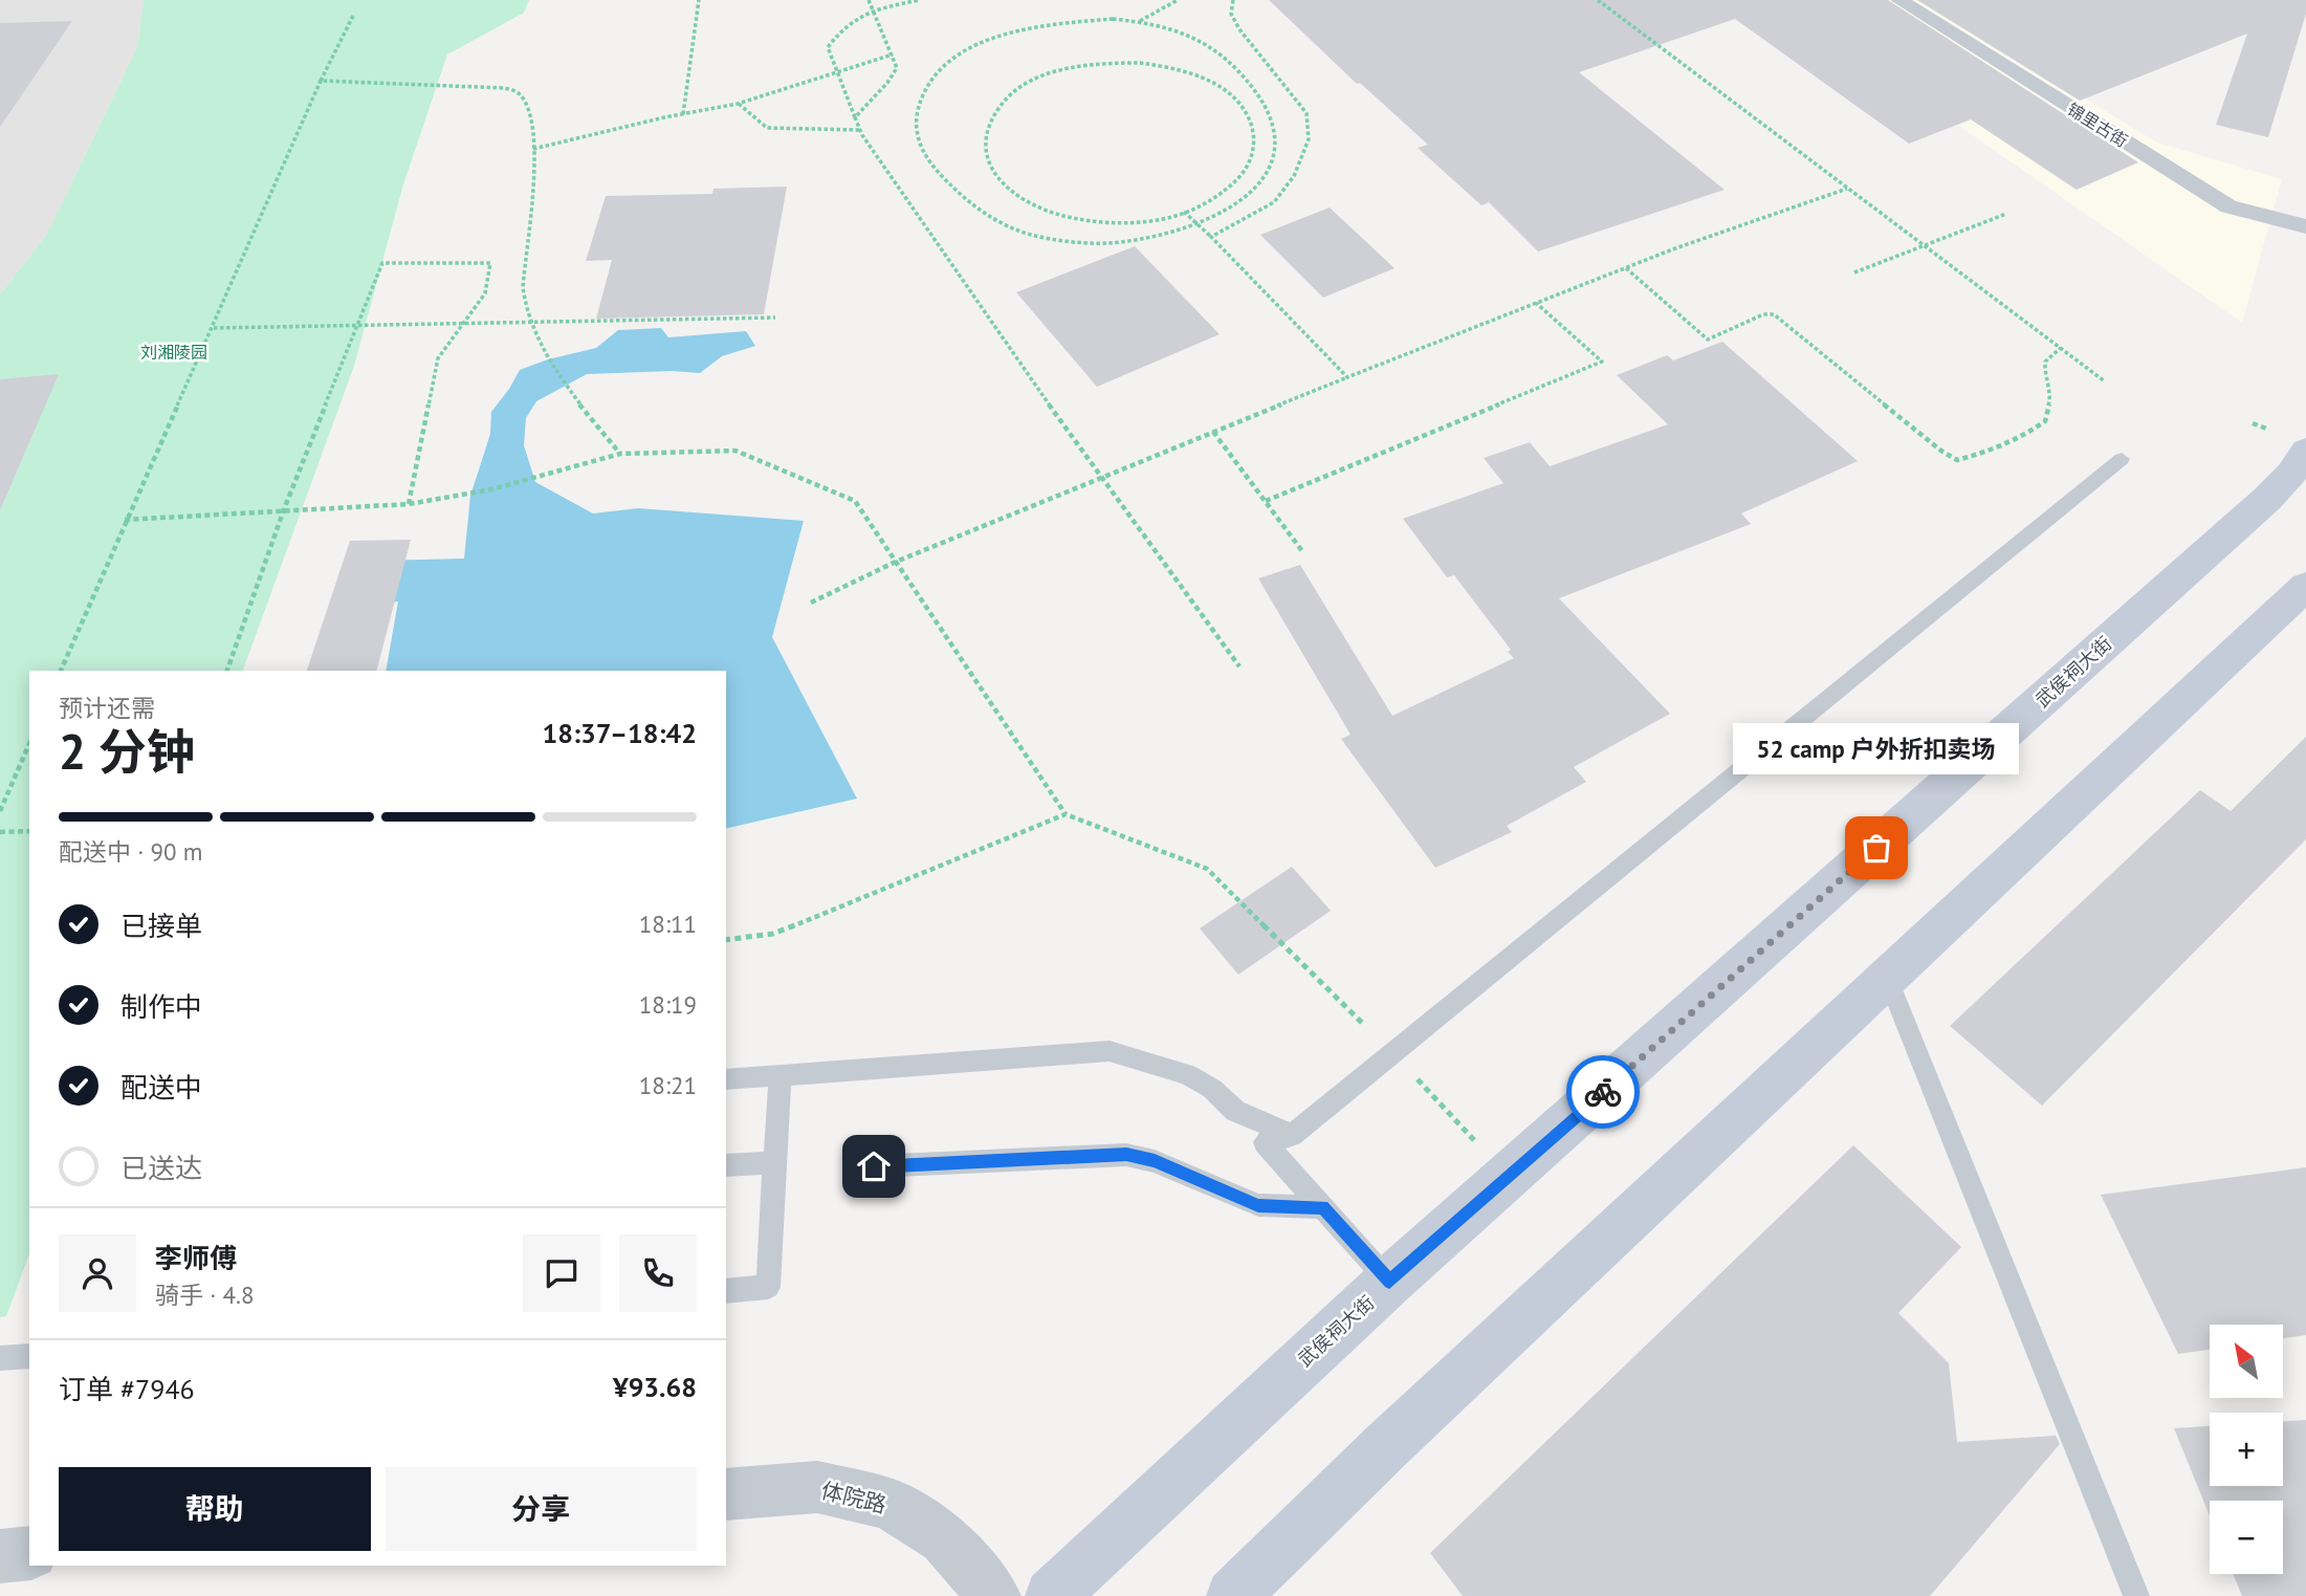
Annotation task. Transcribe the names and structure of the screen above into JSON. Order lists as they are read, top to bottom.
{
  "streets": {
    "main road": ["武侯祠大街"],
    "street": ["锦里古街", "体院路"]
  },
  "parks": ["刘湘陵园"],
  "places": ["52 camp 户外折扣卖场"],
  "north": "top left",
  "page": {
    "heading": ["2 分钟", "预计还需", "18:37–18:42"],
    "panel": [
      "李师傅",
      "骑手 · 4.8",
      "订单 #7946",
      "¥93.68"
    ],
    "bubble": "52 camp 户外折扣卖场",
    "bar": "配送中 · 90 m",
    "list": [
      ["已接单", "18:11"],
      ["制作中", "18:19"],
      ["配送中", "18:21"],
      "已送达"
    ],
    "map_buttons": ["+", "−"],
    "buttons": ["帮助", "分享"]
  }
}
